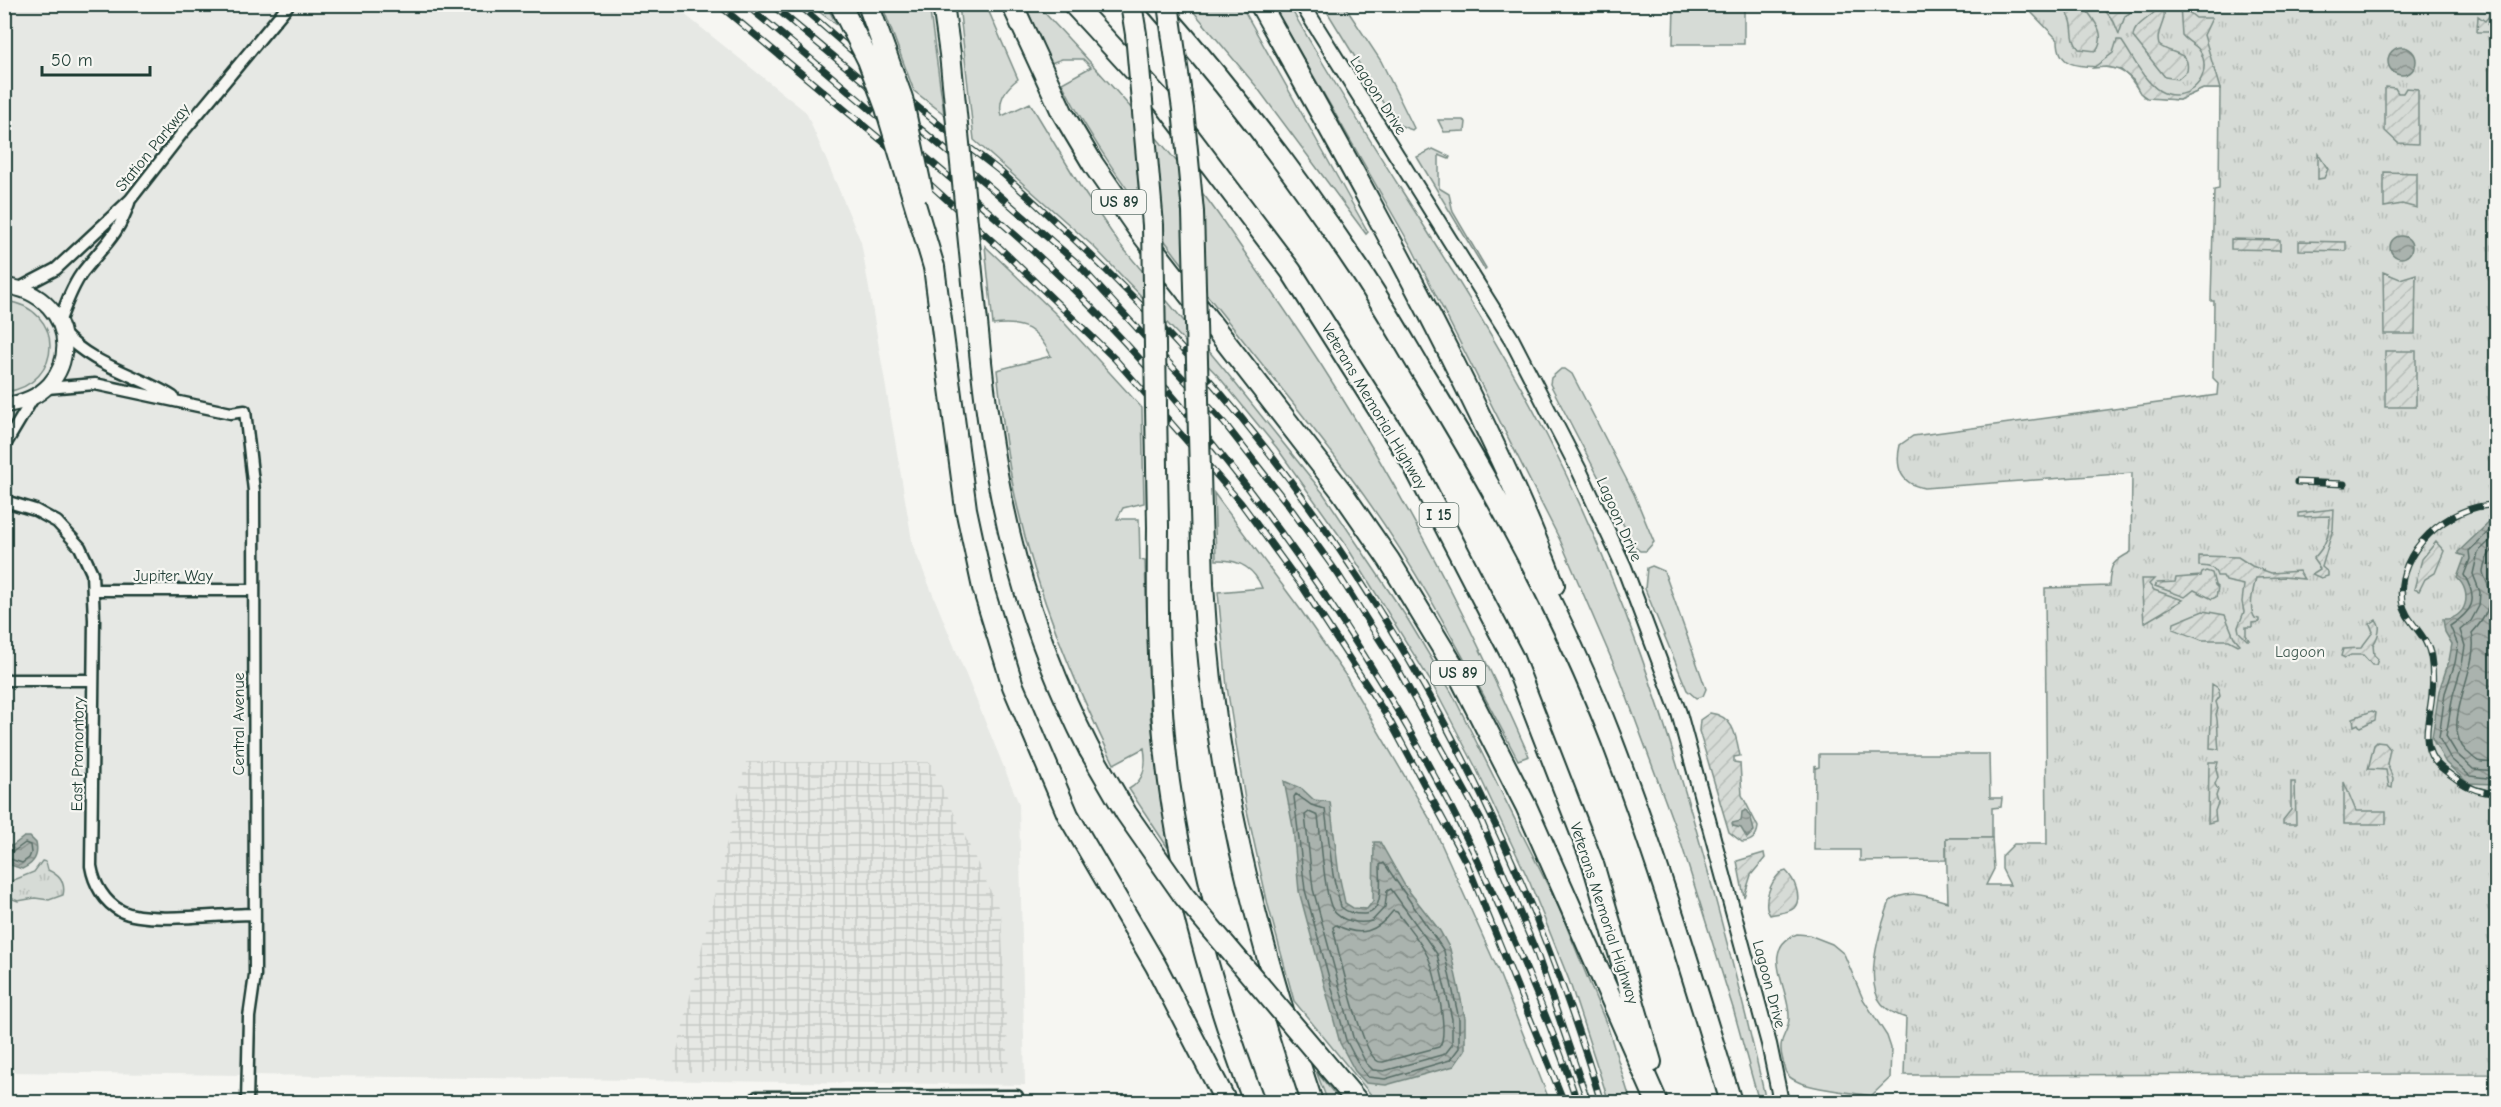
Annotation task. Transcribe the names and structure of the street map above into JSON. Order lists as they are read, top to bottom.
{
  "streets": {
    "highway": ["US 89", "Veterans Memorial Highway", "I 15"],
    "street": [
      "Lagoon Drive",
      "Station Parkway",
      "Jupiter Way",
      "Central Avenue",
      "East Promontory"
    ]
  },
  "crossings": [
    ["Jupiter Way", "Central Avenue"],
    ["Jupiter Way", "East Promontory"],
    ["Central Avenue", "East Promontory"]
  ],
  "parks": ["Lagoon"],
  "scale_bar": "50 m"
}
